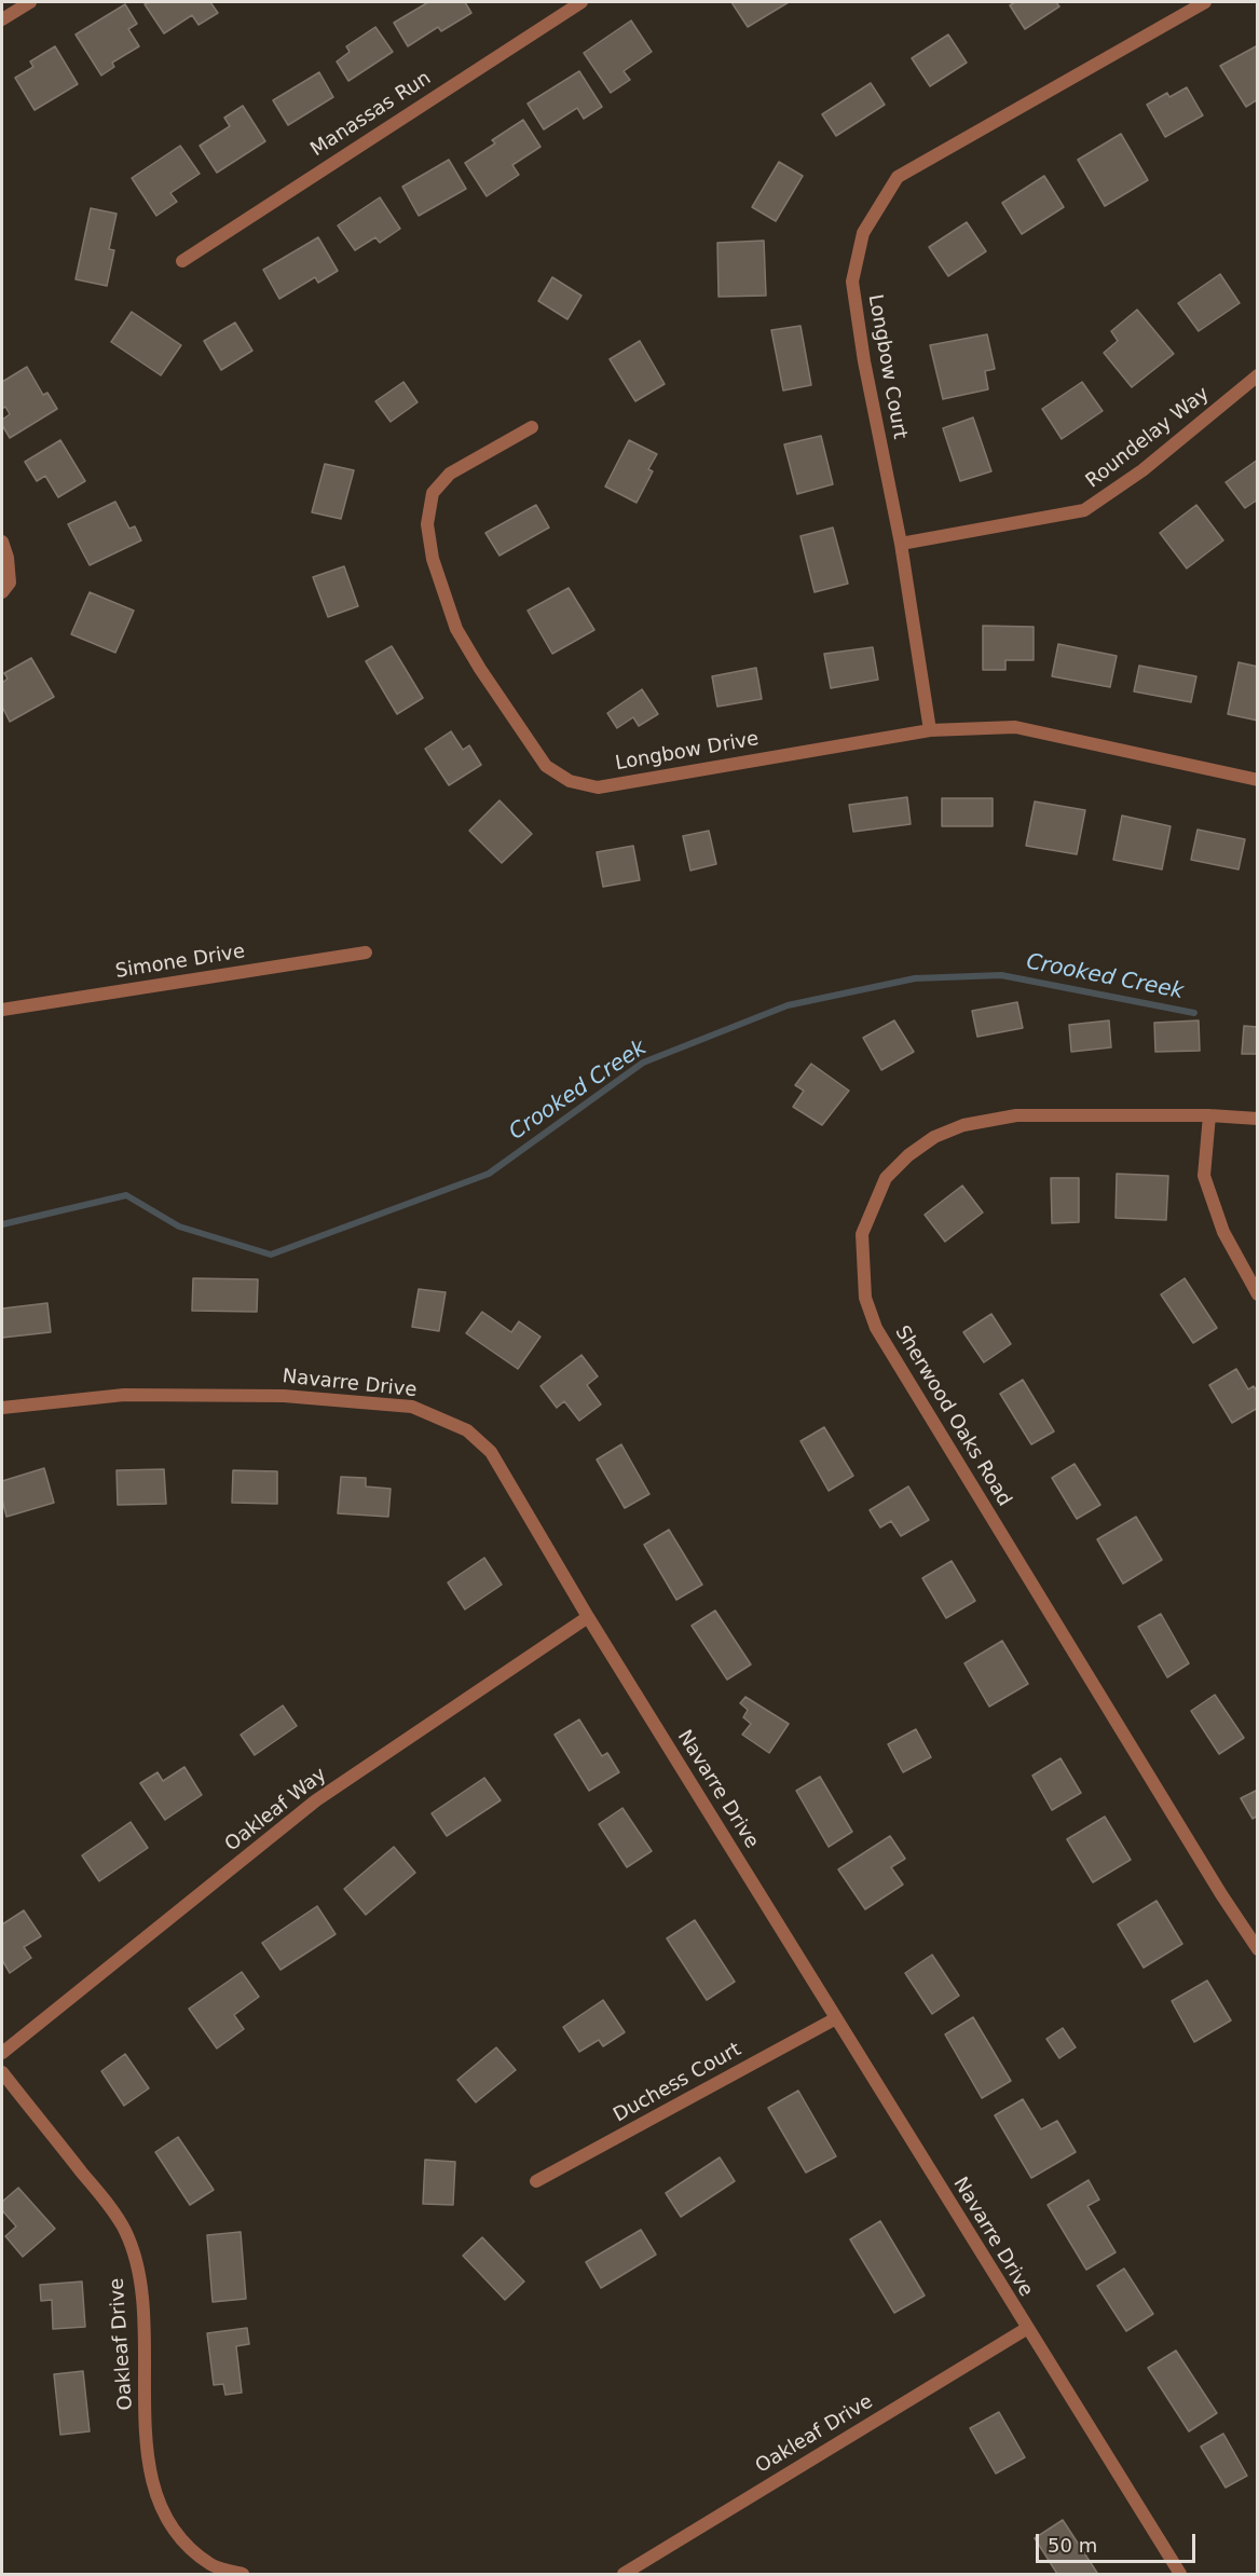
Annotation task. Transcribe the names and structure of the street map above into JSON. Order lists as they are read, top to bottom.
{
  "streets": {
    "street": [
      "Manassas Run",
      "Longbow Court",
      "Roundelay Way",
      "Longbow Drive",
      "Simone Drive",
      "Navarre Drive",
      "Sherwood Oaks Road",
      "Oakleaf Way",
      "Duchess Court",
      "Oakleaf Drive"
    ]
  },
  "crossings": [
    ["Longbow Court", "Roundelay Way"],
    ["Longbow Court", "Longbow Drive"],
    ["Navarre Drive", "Oakleaf Way"],
    ["Navarre Drive", "Duchess Court"],
    ["Navarre Drive", "Oakleaf Drive"]
  ],
  "water": ["Crooked Creek"],
  "scale_bar": "50 m"
}
